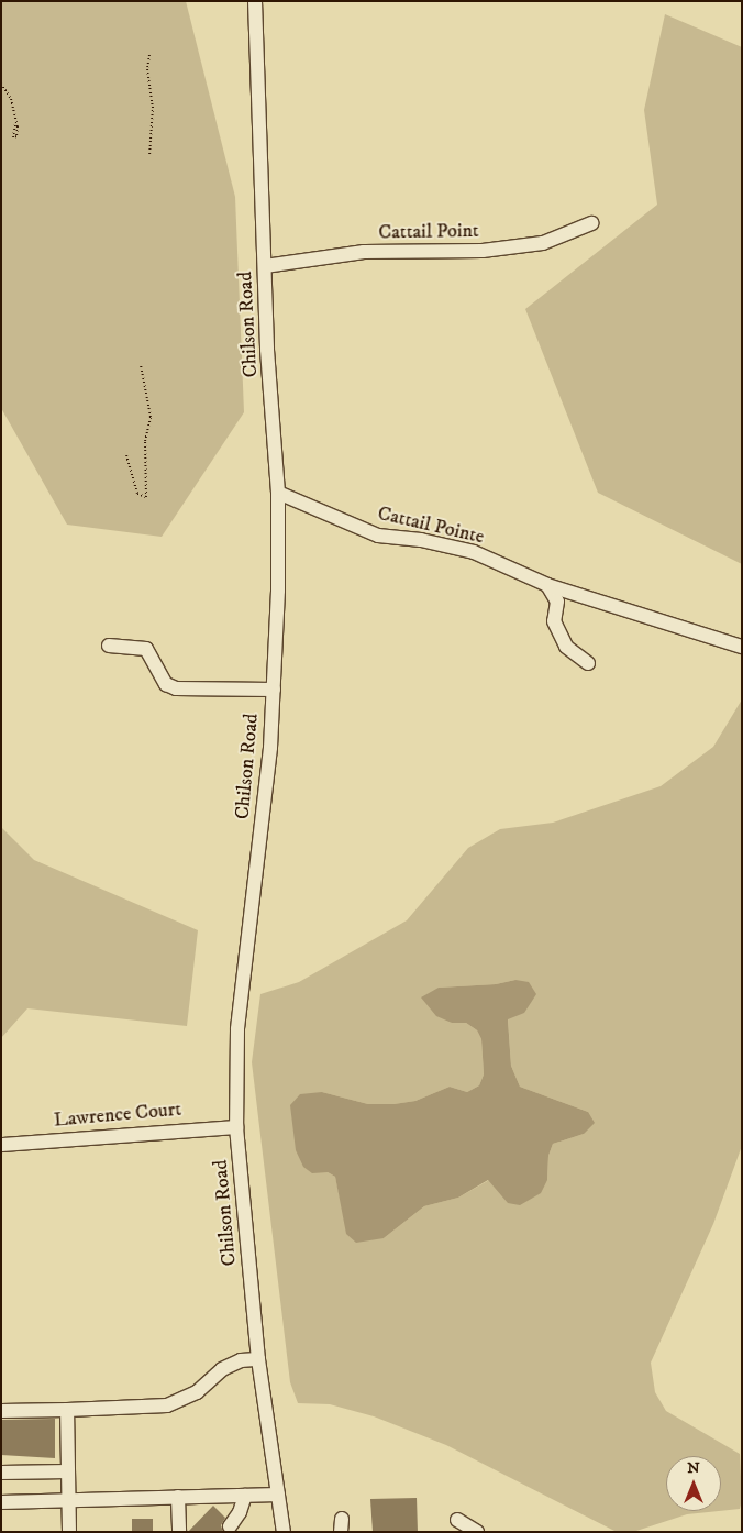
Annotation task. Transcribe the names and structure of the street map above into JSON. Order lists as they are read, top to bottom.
{
  "streets": {
    "street": [
      "Cattail Point",
      "Chilson Road",
      "Cattail Pointe",
      "Lawrence Court"
    ]
  },
  "crossings": [
    ["Cattail Point", "Chilson Road"],
    ["Chilson Road", "Cattail Pointe"],
    ["Chilson Road", "Lawrence Court"]
  ],
  "north": "top"
}
